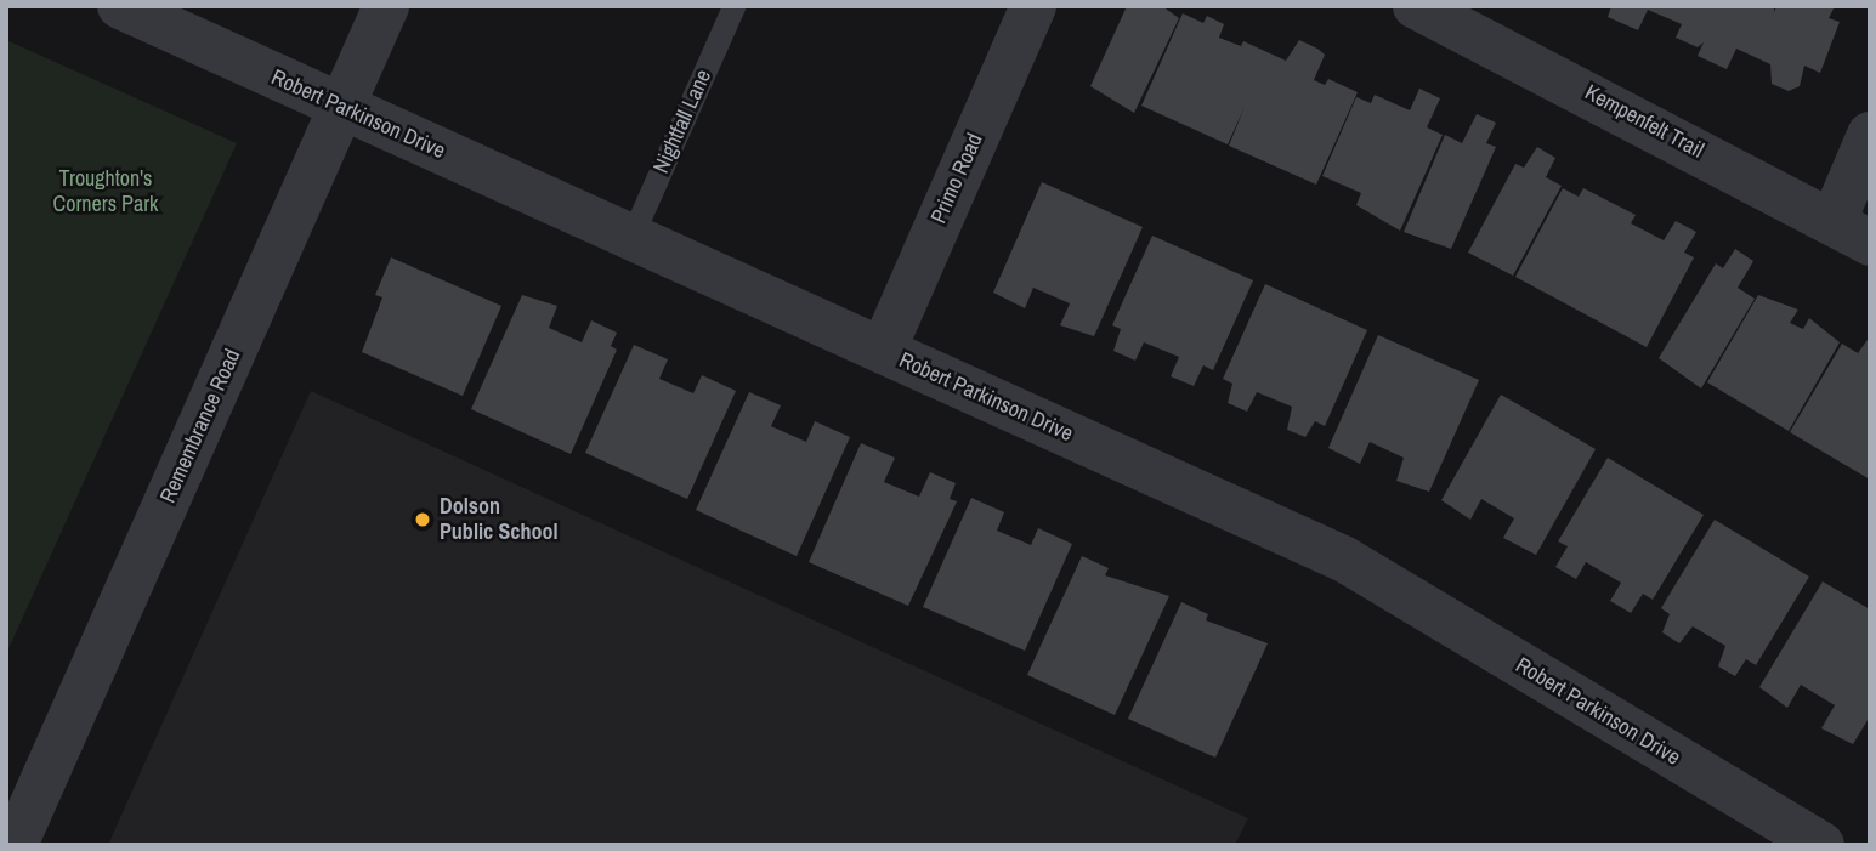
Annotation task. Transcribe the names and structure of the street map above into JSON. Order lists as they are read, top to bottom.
{
  "streets": {
    "street": [
      "Robert Parkinson Drive",
      "Kempenfelt Trail",
      "Primo Road",
      "Remembrance Road"
    ],
    "lane": ["Nightfall Lane"]
  },
  "crossings": [
    ["Robert Parkinson Drive", "Nightfall Lane"],
    ["Robert Parkinson Drive", "Primo Road"],
    ["Robert Parkinson Drive", "Remembrance Road"]
  ],
  "parks": ["Troughton's Corners Park"],
  "places": ["Dolson Public School"]
}
